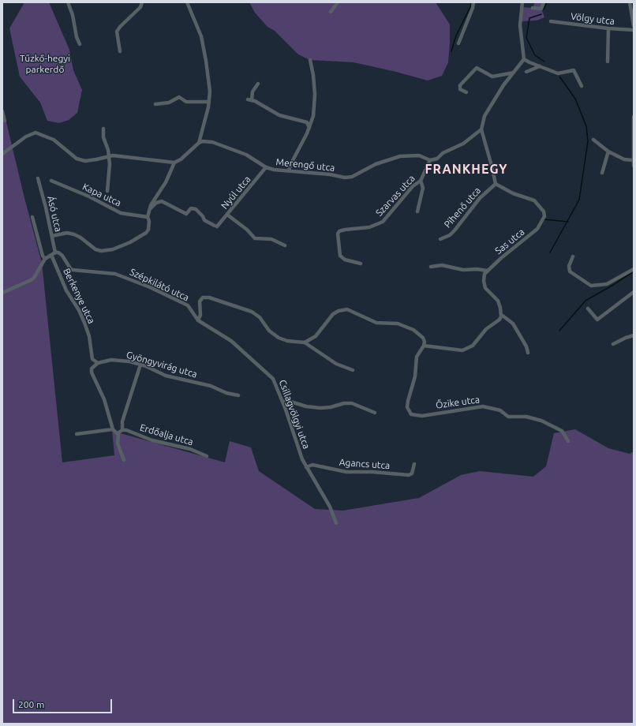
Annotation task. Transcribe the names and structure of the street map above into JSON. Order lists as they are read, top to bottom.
{
  "streets": {
    "street": [
      "Völgy utca",
      "Merengő utca",
      "Nyúl utca",
      "Kapa utca",
      "Szarvas utca",
      "Pihenő utca",
      "Ásó utca",
      "Sas utca",
      "Szépkilátó utca",
      "Berkenye utca",
      "Gyöngyvirág utca",
      "Őzike utca",
      "Csillagvölgyi utca",
      "Erdőalja utca",
      "Agancs utca"
    ]
  },
  "crossings": [
    ["Merengő utca", "Nyúl utca"],
    ["Merengő utca", "Szarvas utca"],
    ["Pihenő utca", "Sas utca"],
    ["Ásó utca", "Szépkilátó utca"],
    ["Szépkilátó utca", "Csillagvölgyi utca"],
    ["Berkenye utca", "Gyöngyvirág utca"],
    ["Csillagvölgyi utca", "Agancs utca"]
  ],
  "districts": ["FRANKHEGY"],
  "parks": ["Tűzkő-hegyi parkerdő"],
  "scale_bar": "200 m"
}
